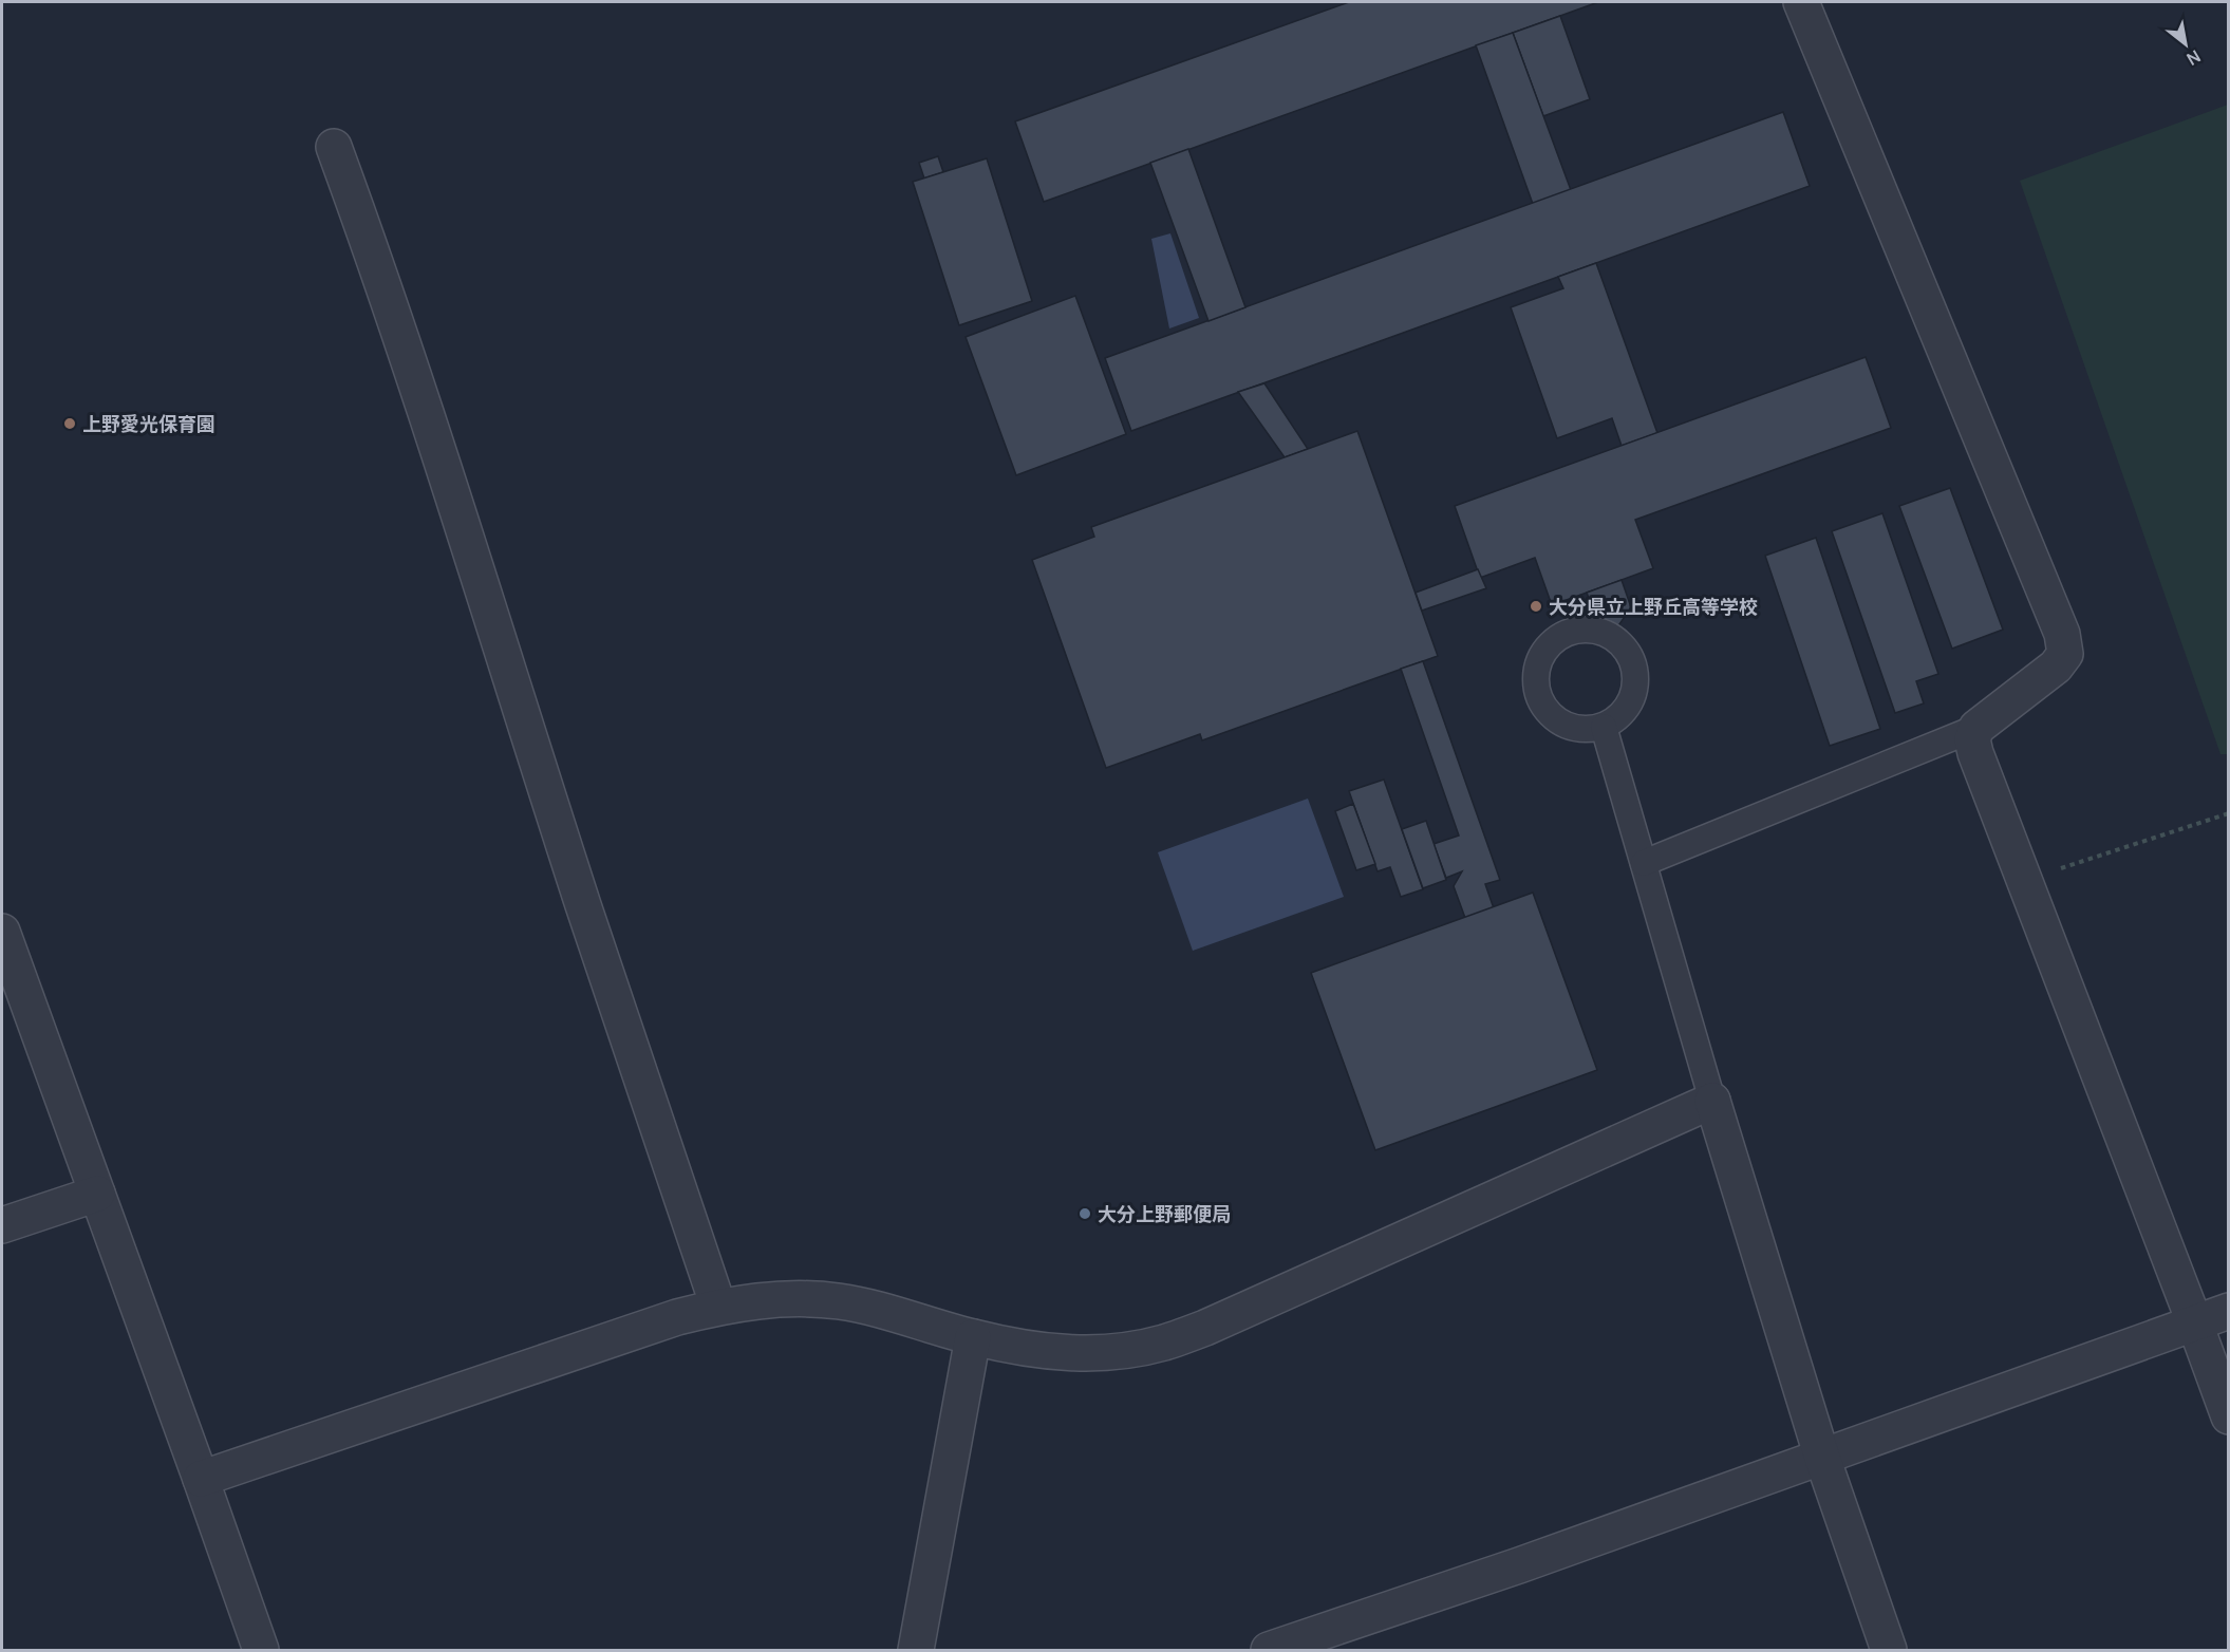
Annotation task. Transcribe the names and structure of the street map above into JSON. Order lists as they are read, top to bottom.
{
  "places": ["上野愛光保育園", "大分県立上野丘高等学校", "大分上野郵便局"],
  "north": "bottom right"
}
